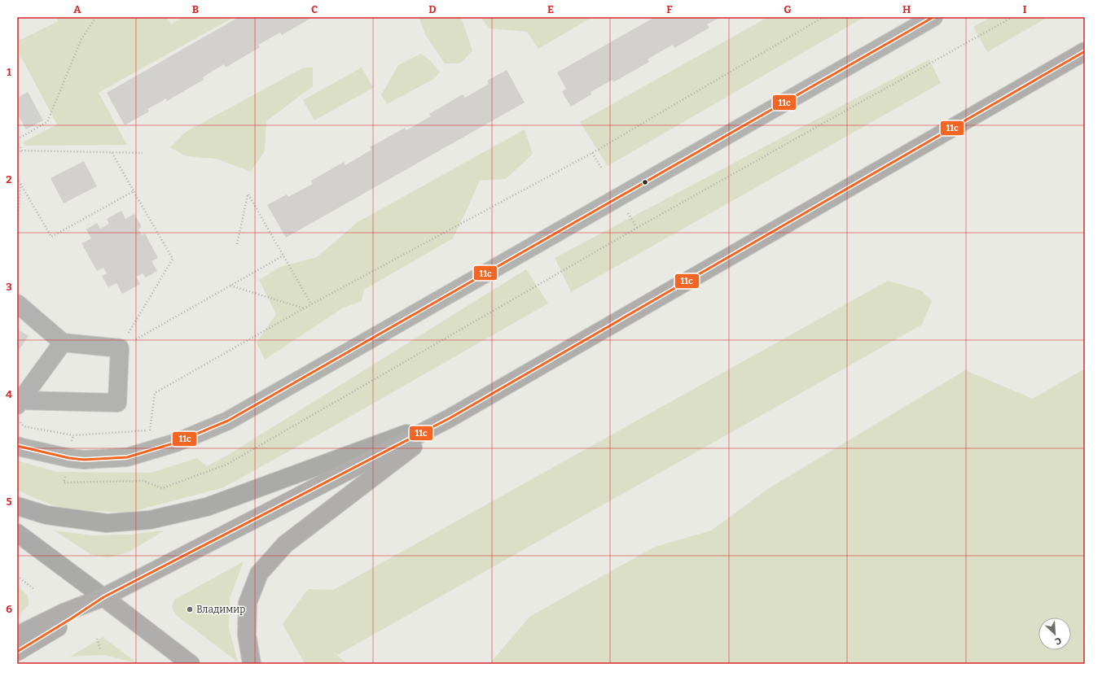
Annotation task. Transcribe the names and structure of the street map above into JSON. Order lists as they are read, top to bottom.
{
  "places": ["Владимир"],
  "lines": ["transit line 11с"],
  "north": "bottom right",
  "grid": {
    "columns": [
      "A",
      "B",
      "C",
      "D",
      "E",
      "F",
      "G",
      "H",
      "I"
    ],
    "rows": [
      "1",
      "2",
      "3",
      "4",
      "5",
      "6"
    ]
  }
}
